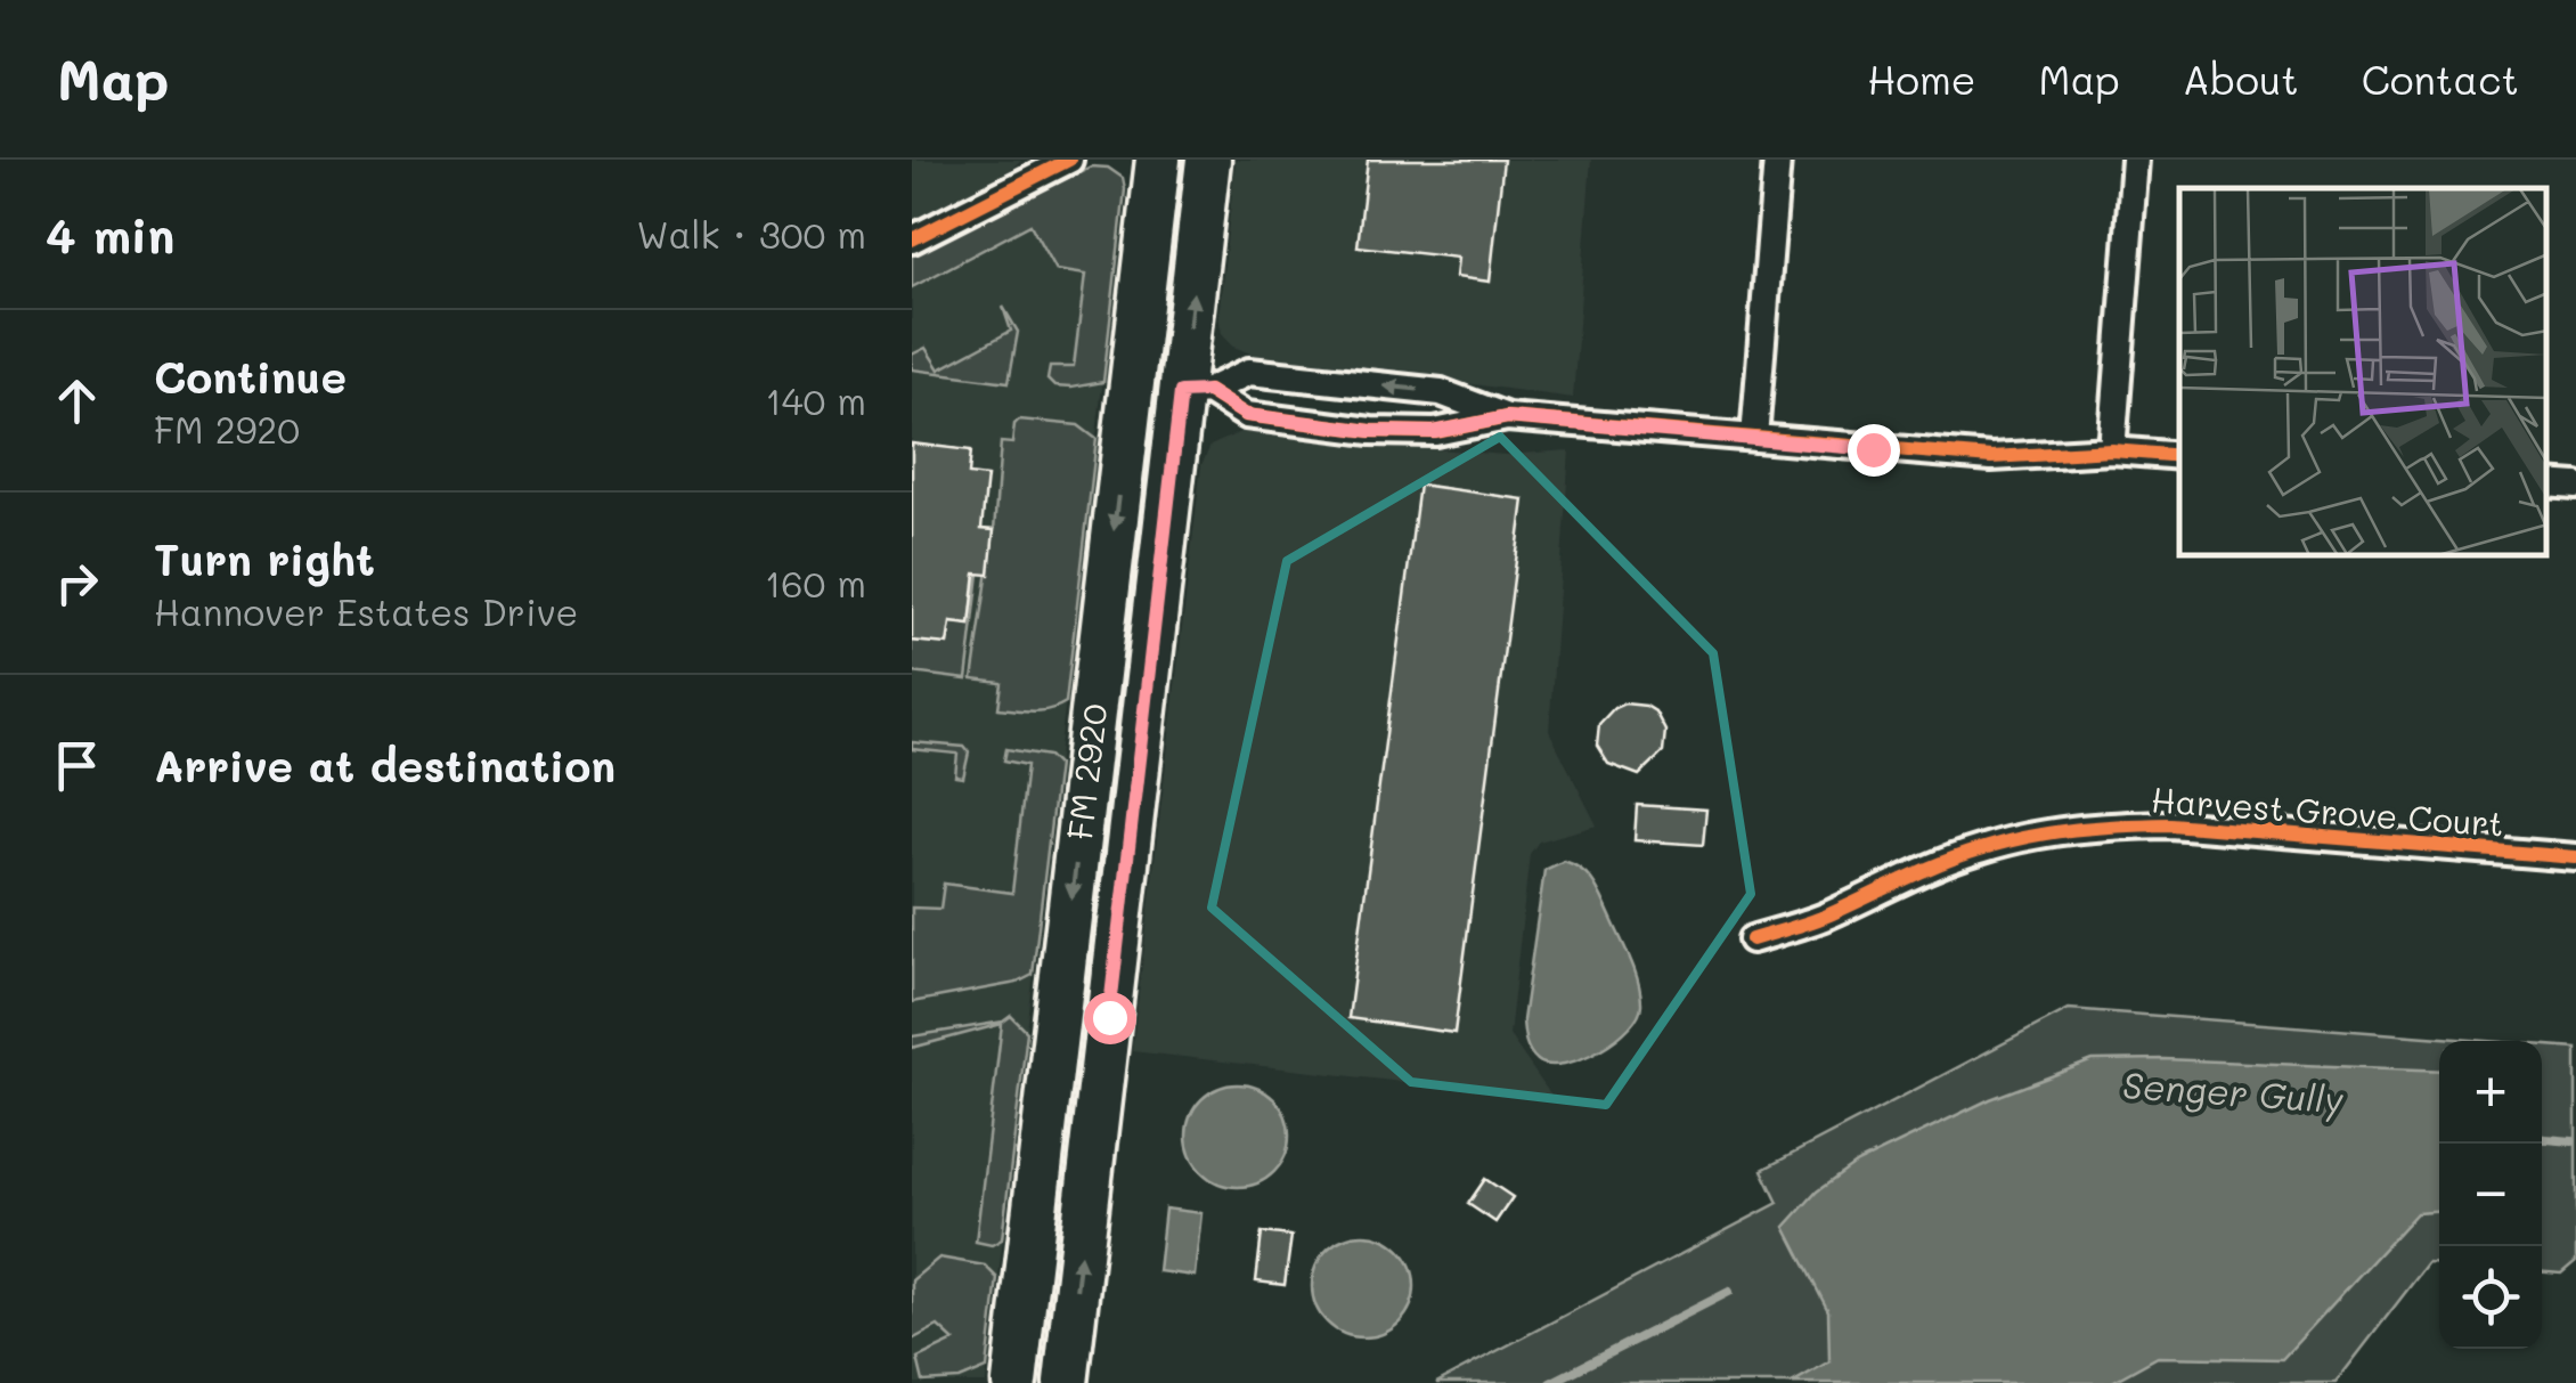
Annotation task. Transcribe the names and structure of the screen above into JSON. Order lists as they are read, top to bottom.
{
  "streets": {
    "main road": ["FM 2920"],
    "street": ["Harvest Grove Court"]
  },
  "water": ["Senger Gully"],
  "page": {
    "header": "Map",
    "nav": [
      "Home",
      "Map",
      "About",
      "Contact"
    ],
    "heading": ["4 min", "Walk · 300 m"],
    "list": [
      ["Continue", "FM 2920", "140 m"],
      ["Turn right", "Hannover Estates Drive", "160 m"],
      "Arrive at destination"
    ],
    "map_buttons": ["+", "−"]
  }
}
